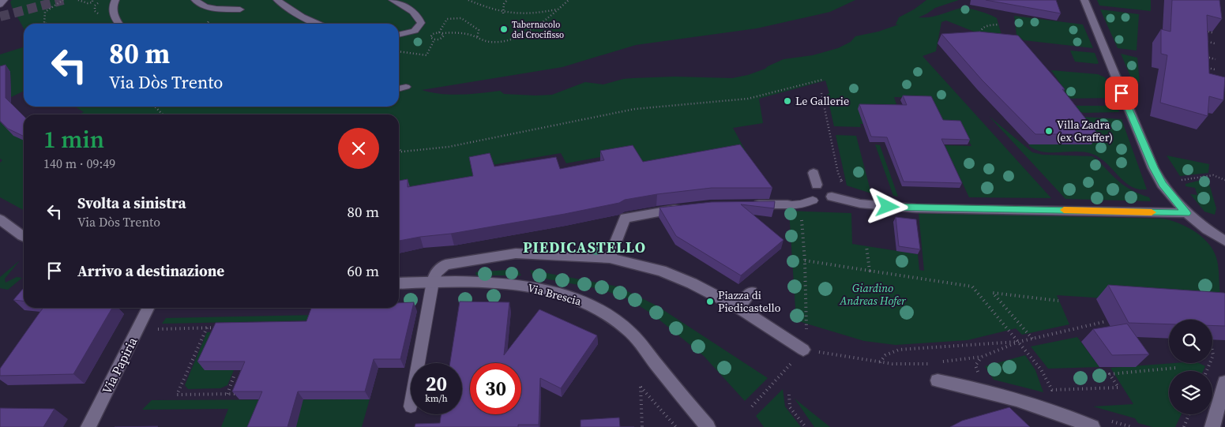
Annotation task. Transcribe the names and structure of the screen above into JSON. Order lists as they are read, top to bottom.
{
  "streets": {
    "street": ["Via Brescia", "Via Papiria"]
  },
  "districts": ["PIEDICASTELLO"],
  "parks": ["Giardino Andreas Hofer"],
  "places": [
    "Tabernacolo del Crocifisso",
    "Le Gallerie",
    "Villa Zadra (ex Graffer)",
    "Piazza di Piedicastello"
  ],
  "page": {
    "turn": ["80 m", "Via Dòs Trento"],
    "heading": ["1 min", "140 m · 09:49"],
    "list": [
      {
        "name": "Svolta a sinistra",
        "note": "Via Dòs Trento",
        "value": "80 m"
      },
      {
        "name": "Arrivo a destinazione",
        "value": "60 m"
      }
    ],
    "speed": "20 km/h",
    "limit": "30"
  }
}
